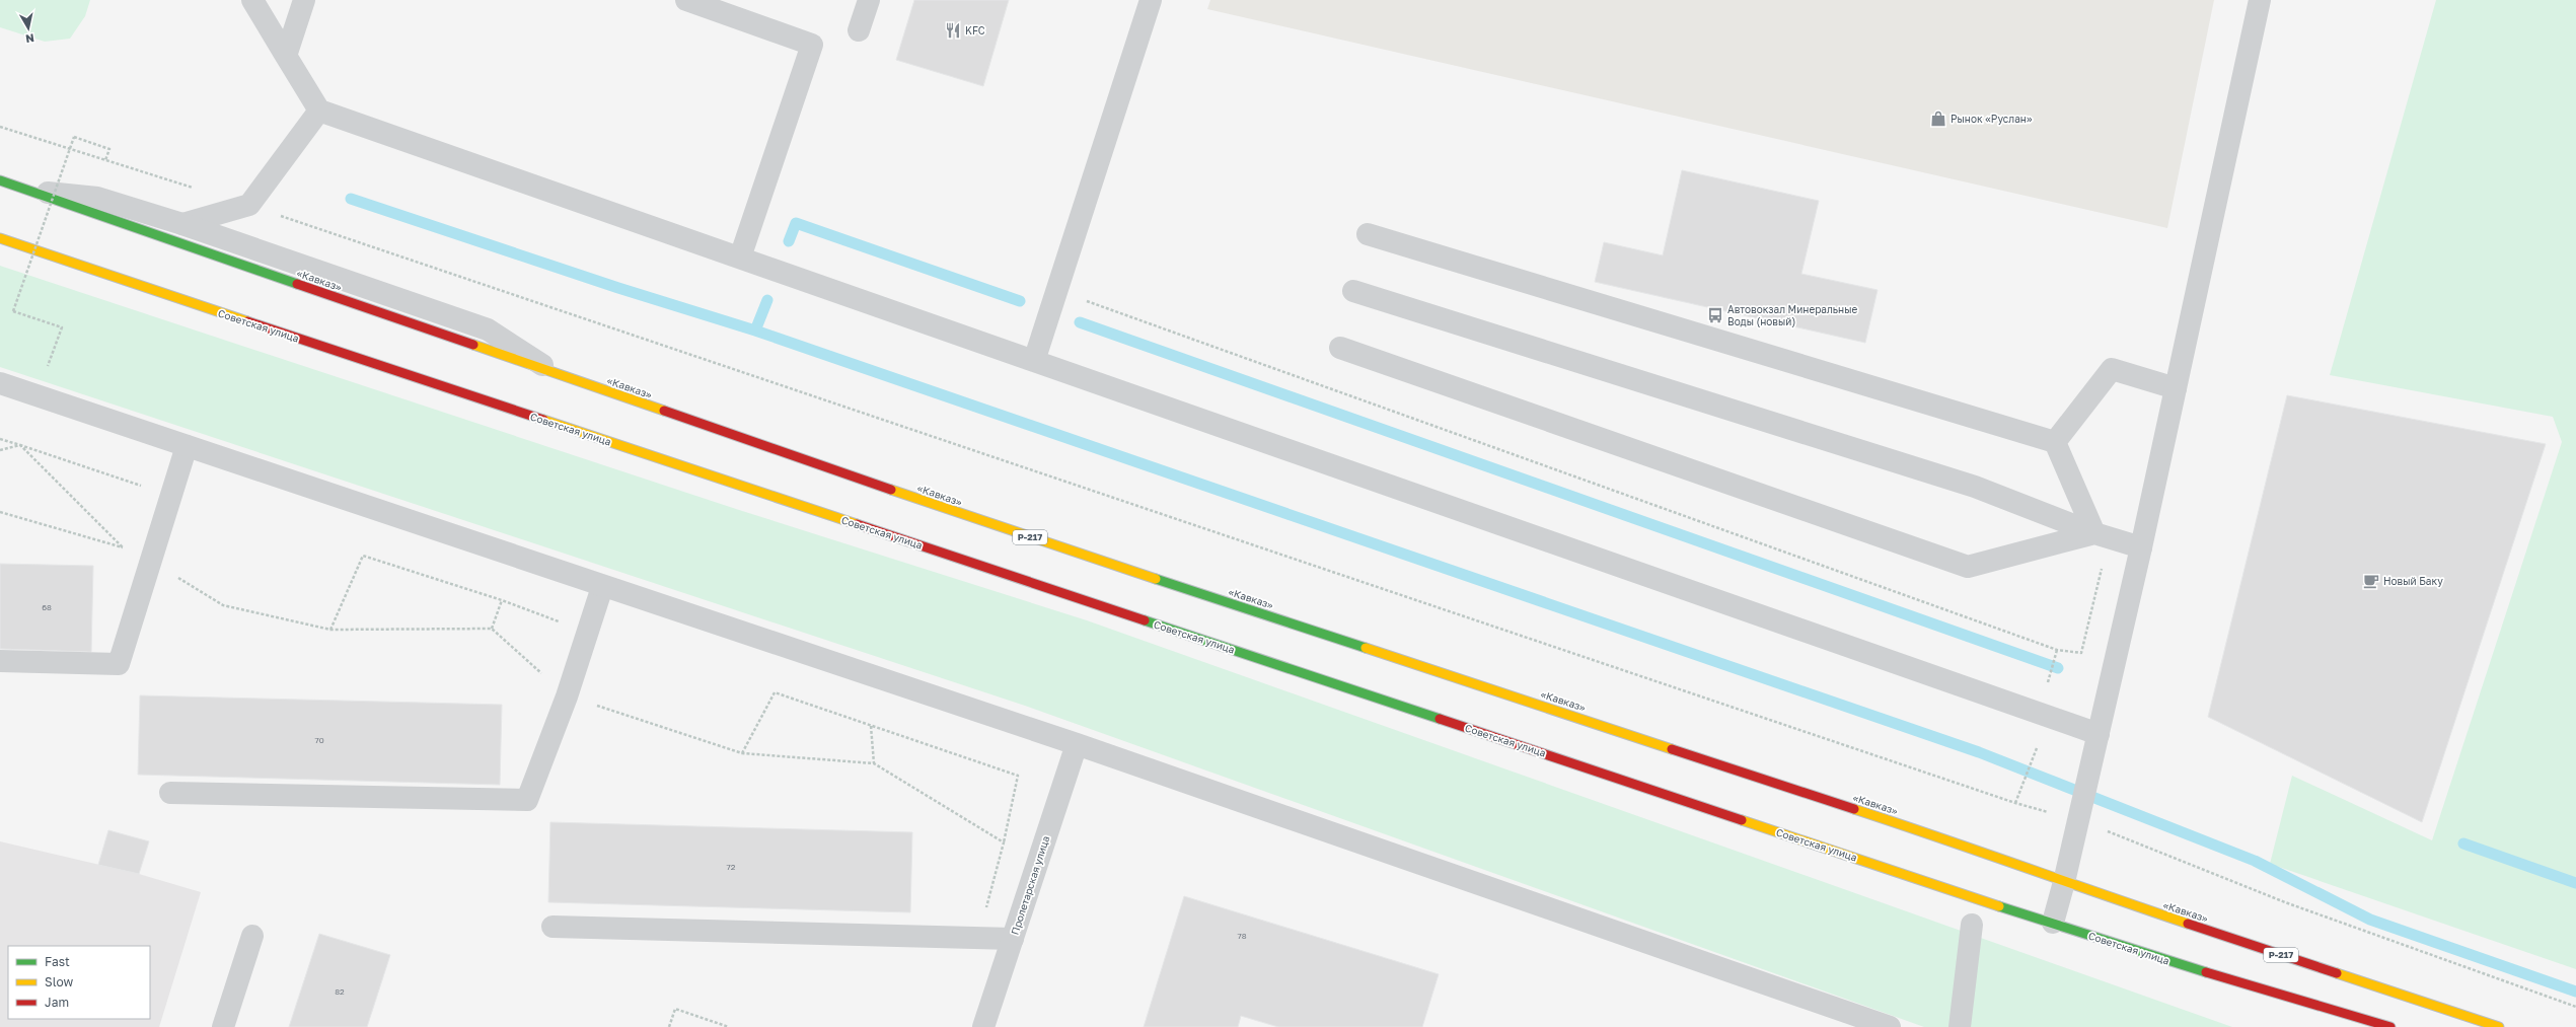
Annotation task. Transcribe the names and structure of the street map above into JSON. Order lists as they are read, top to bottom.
{
  "streets": {
    "highway": ["«Кавказ»", "Советская улица", "Р-217"],
    "street": ["Пролетарская улица"]
  },
  "places": {
    "restaurant": ["KFC"],
    "shop": ["Рынок «Руслан»"],
    "bus stop": ["Автовокзал Минеральные Воды (новый)"],
    "cafe": ["Новый Баку"]
  },
  "house_numbers": [
    "68",
    "70",
    "72",
    "78",
    "82"
  ],
  "legend": ["Fast", "Slow", "Jam"],
  "north": "bottom"
}
